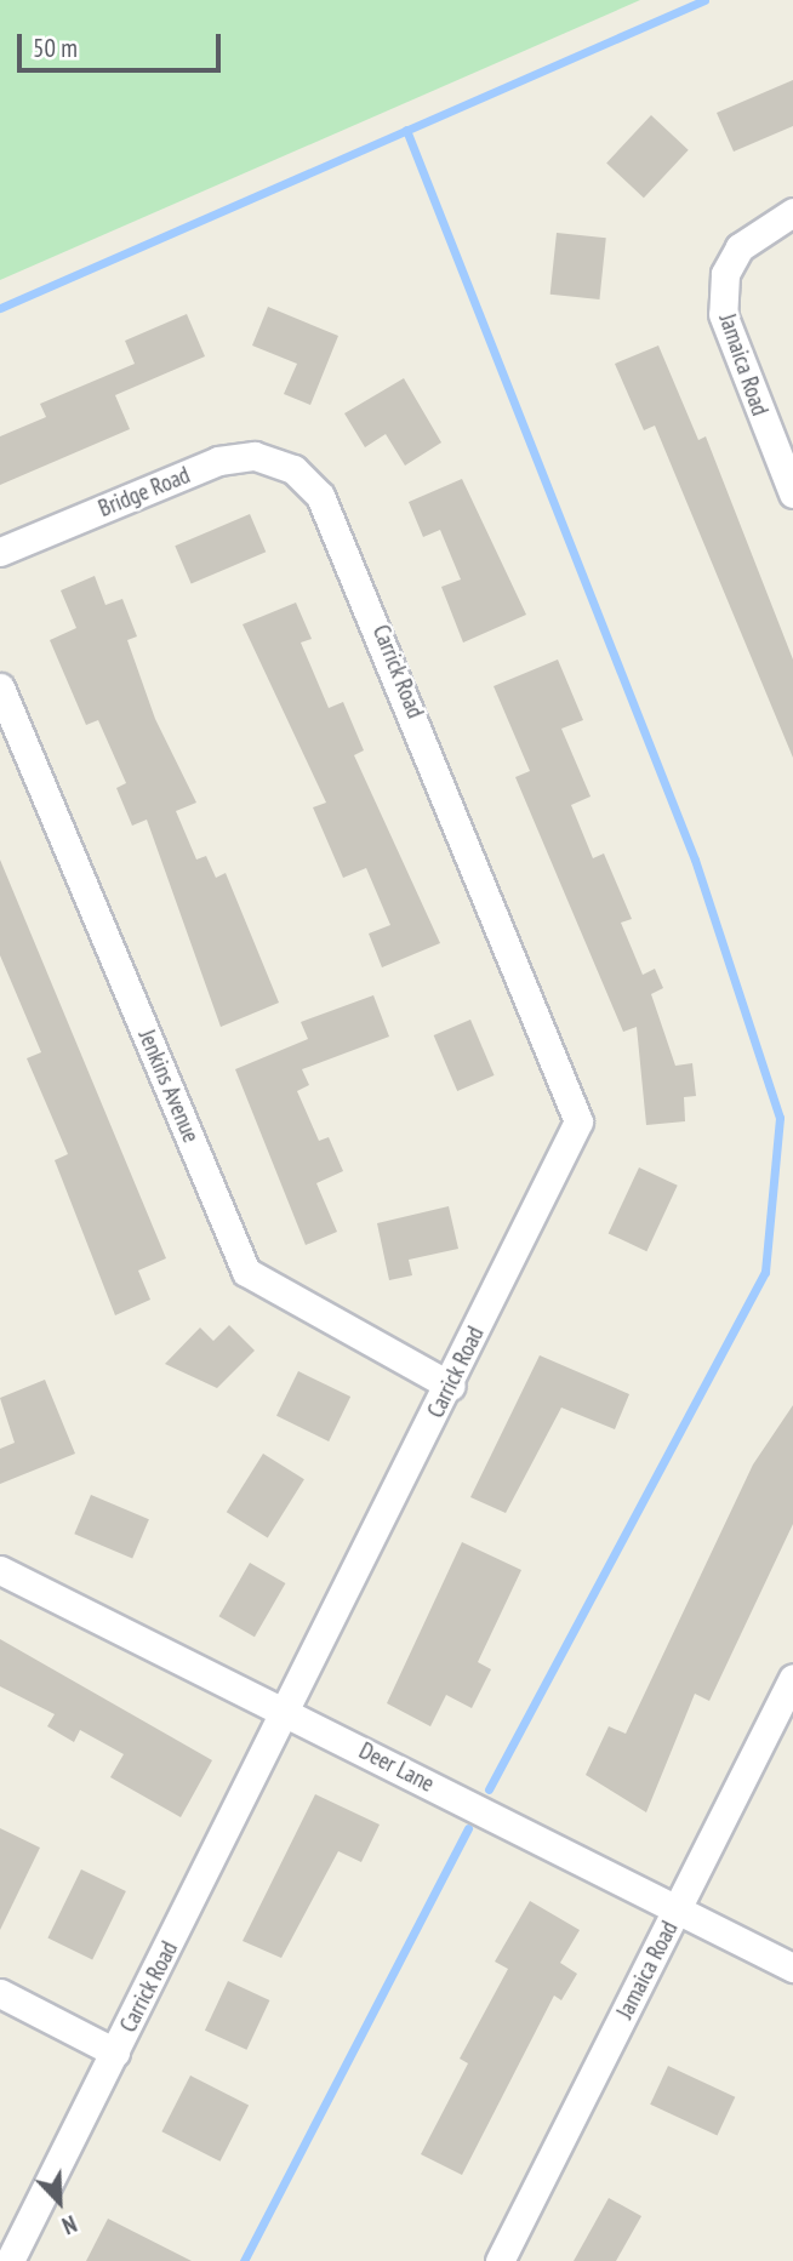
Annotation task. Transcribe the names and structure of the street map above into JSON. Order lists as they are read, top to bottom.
{
  "streets": {
    "street": [
      "Jamaica Road",
      "Bridge Road",
      "Carrick Road",
      "Jenkins Avenue",
      "Deer Lane"
    ]
  },
  "crossings": [
    ["Jamaica Road", "Deer Lane"],
    ["Bridge Road", "Carrick Road"],
    ["Carrick Road", "Jenkins Avenue"],
    ["Carrick Road", "Deer Lane"]
  ],
  "scale_bar": "50 m",
  "north": "bottom right"
}
